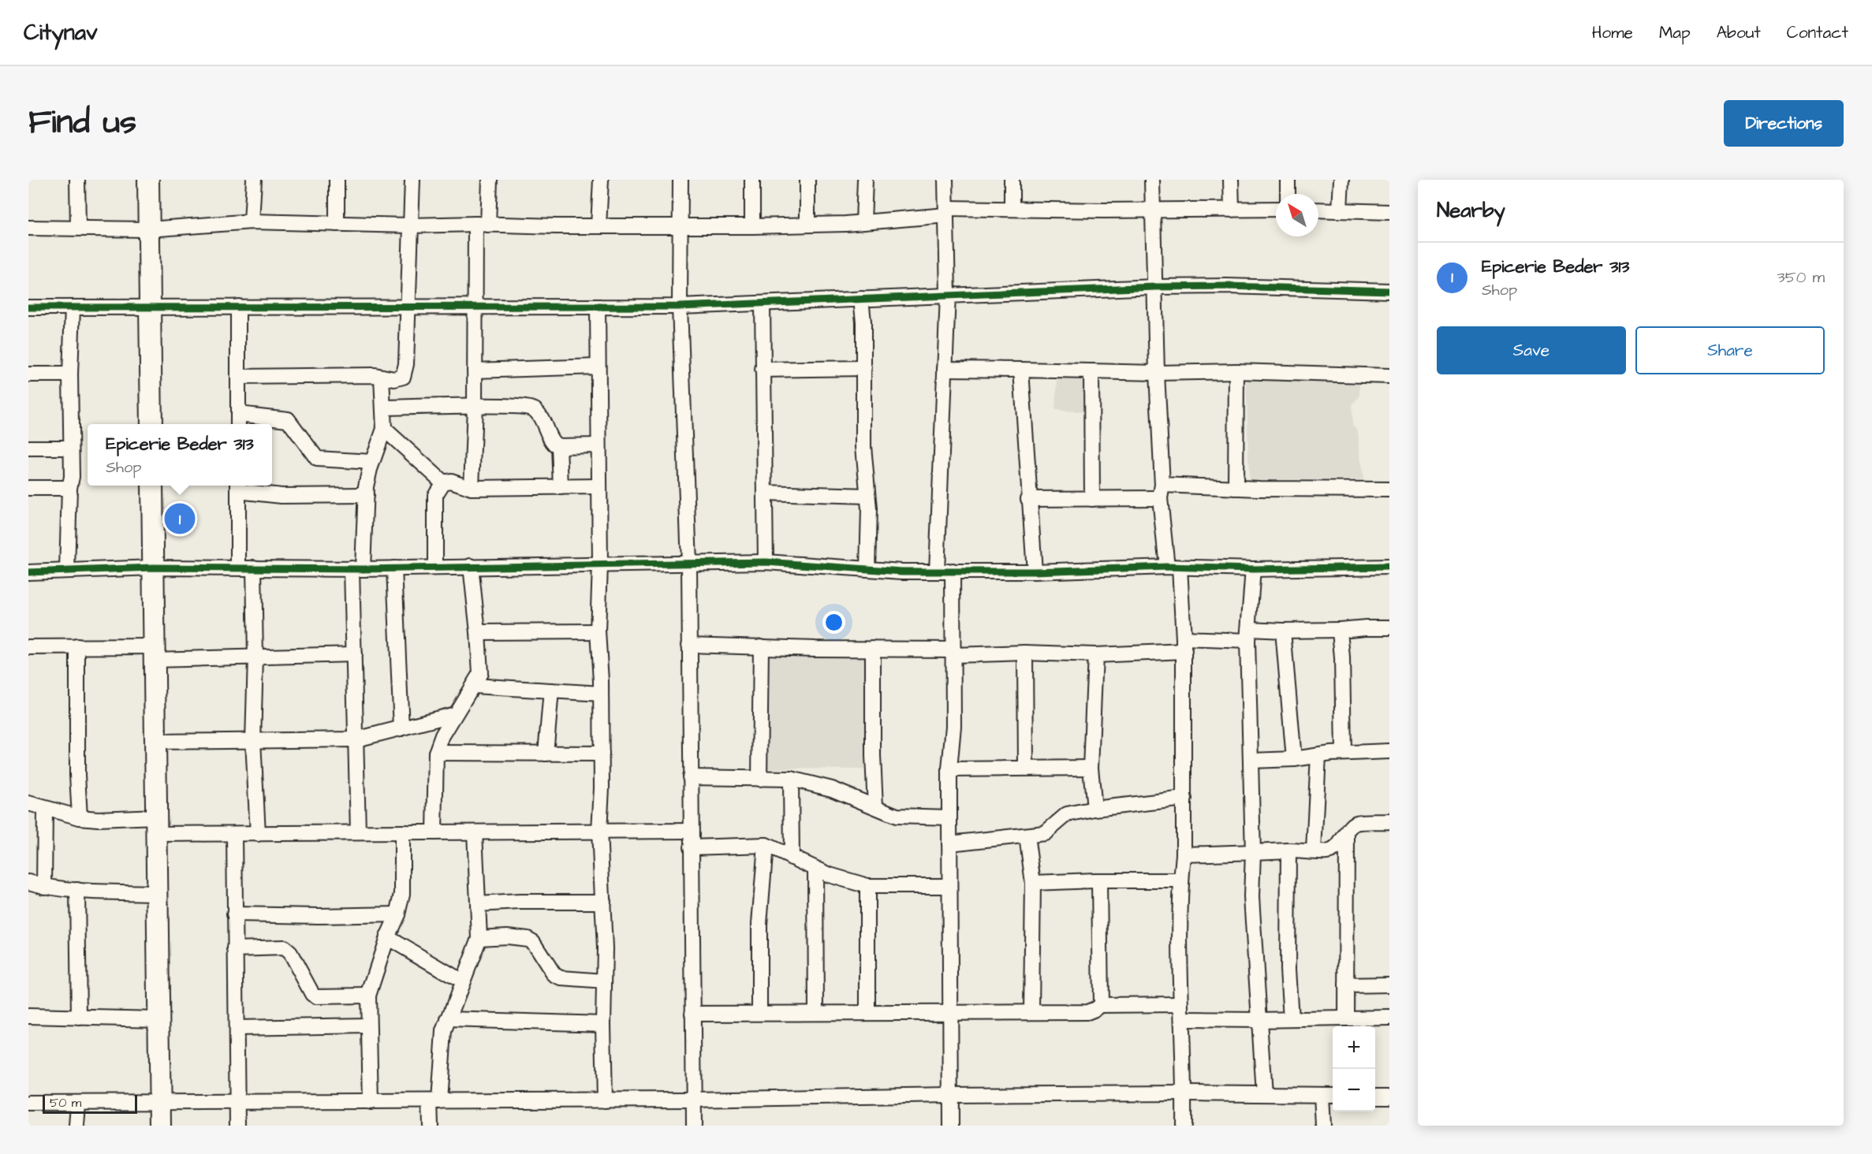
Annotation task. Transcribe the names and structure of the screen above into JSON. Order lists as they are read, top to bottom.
{
  "scale_bar": "50 m",
  "north": "top left",
  "page": {
    "header": "Citynav",
    "nav": [
      "Home",
      "Map",
      "About",
      "Contact"
    ],
    "title": "Find us",
    "buttons": [
      "Directions",
      ["Save", "Share"]
    ],
    "heading": "Nearby",
    "list": [
      {
        "mark": "1",
        "name": "Epicerie Beder 313",
        "note": "Shop",
        "value": "350 m"
      }
    ],
    "popup": ["Epicerie Beder 313", "Shop"],
    "pins": "1",
    "map_buttons": ["+", "−"],
    "scale": "50 m"
  }
}
